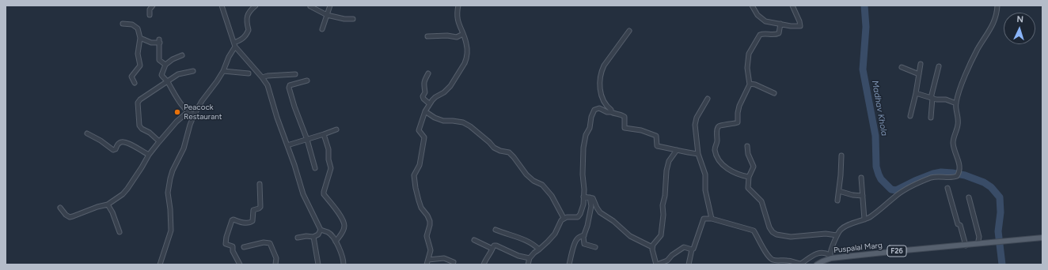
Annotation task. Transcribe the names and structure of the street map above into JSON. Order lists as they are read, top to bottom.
{
  "streets": {
    "main road": ["Puspalal Marg", "F26"]
  },
  "crossings": [
    ["Puspalal Marg", "F26"]
  ],
  "water": ["Madhav Khola"],
  "places": ["Peacock Restaurant"],
  "north": "top"
}
